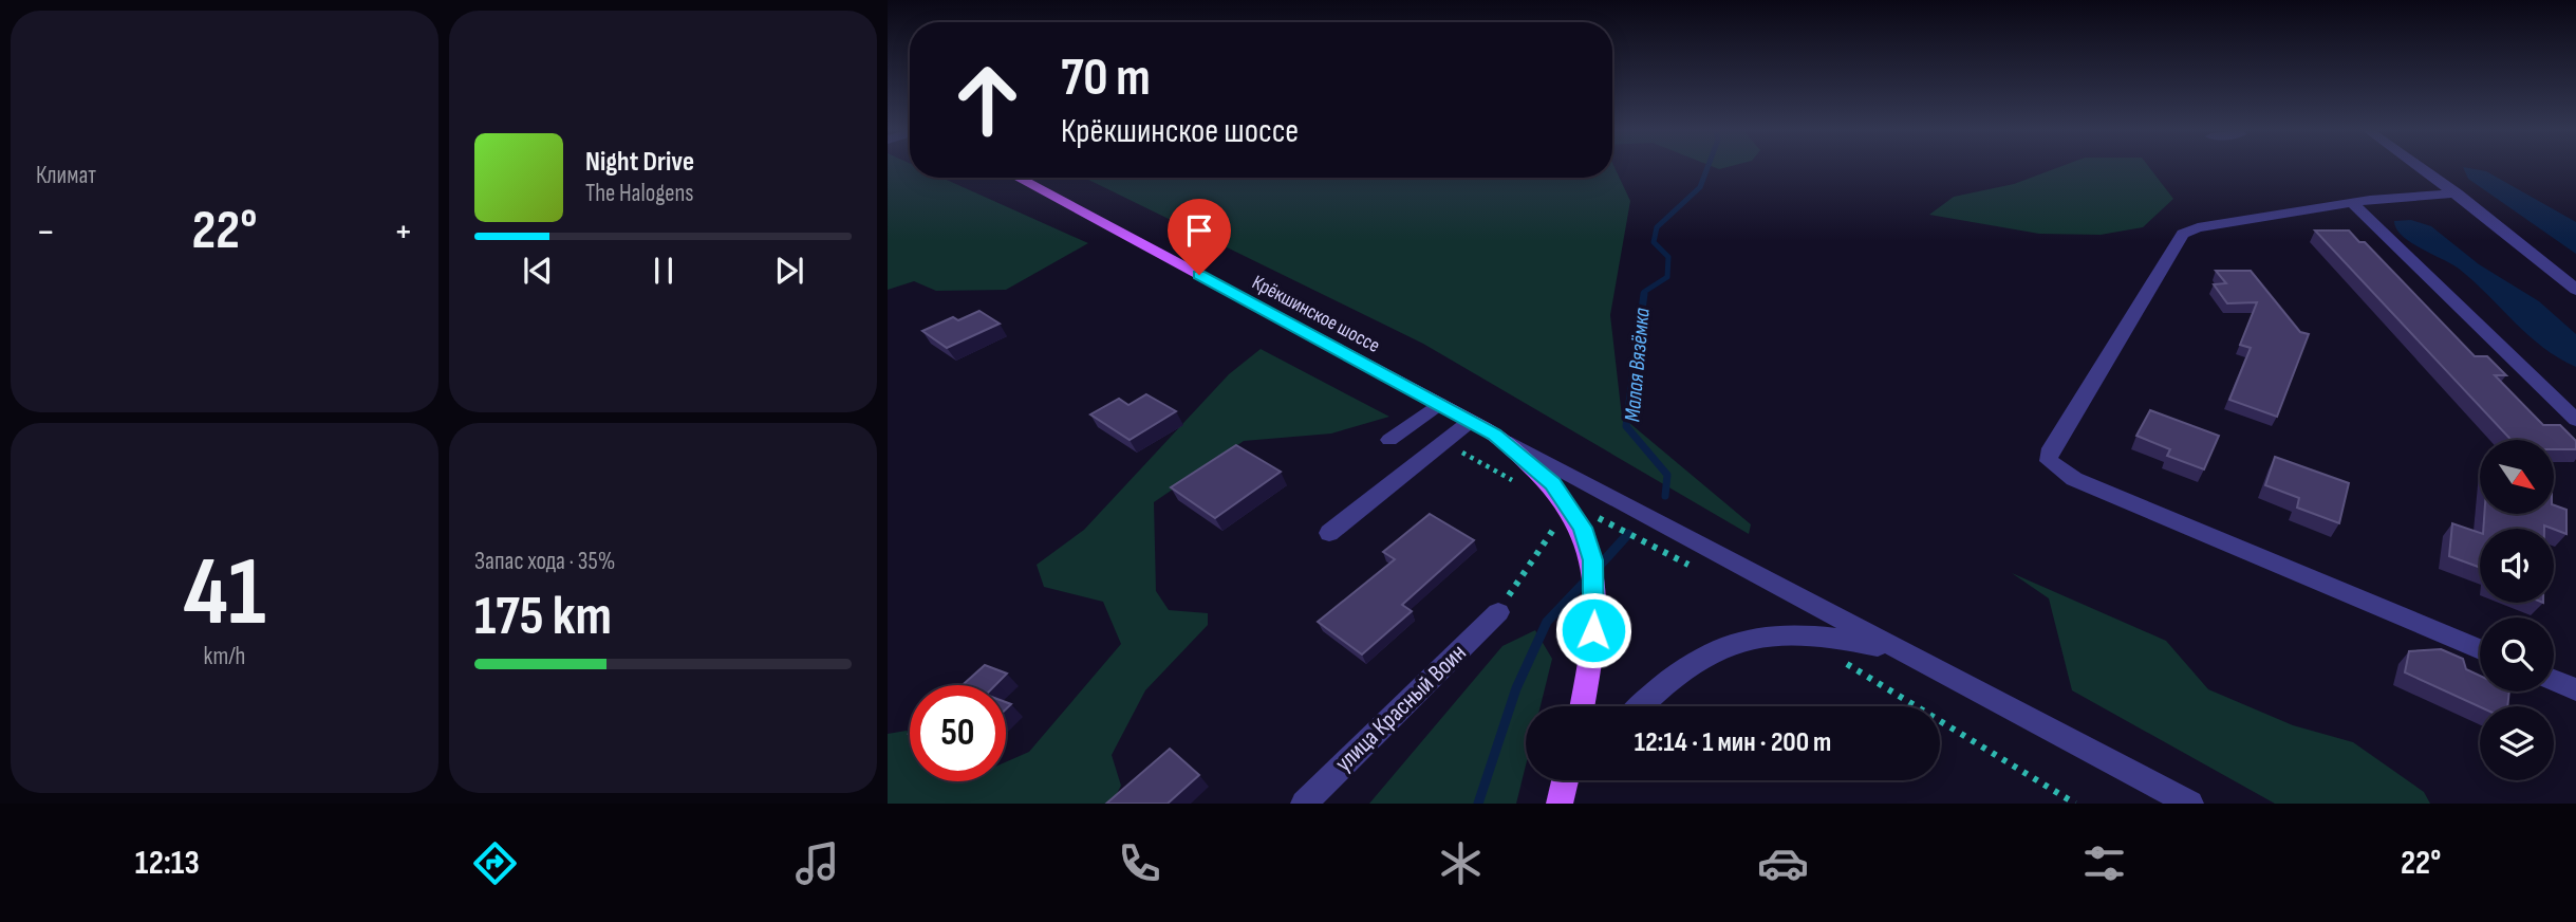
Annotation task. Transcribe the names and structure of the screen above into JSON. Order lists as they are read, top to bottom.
{
  "streets": {
    "main road": ["Крёкшинское шоссе"],
    "street": ["улица Красный Воин"]
  },
  "water": ["Малая Вязёмка"],
  "north": "bottom right",
  "page": {
    "tile": [
      "Климат",
      ["41", "km/h"],
      ["Запас хода · 35%", "175 km"]
    ],
    "turn": ["70 m", "Крёкшинское шоссе"],
    "song": ["Night Drive", "The Halogens"],
    "heat": ["−", "22°", "+"],
    "limit": "50",
    "trip": "12:14 · 1 мин · 200 m",
    "tabs": ["12:13", "22°"]
  }
}
